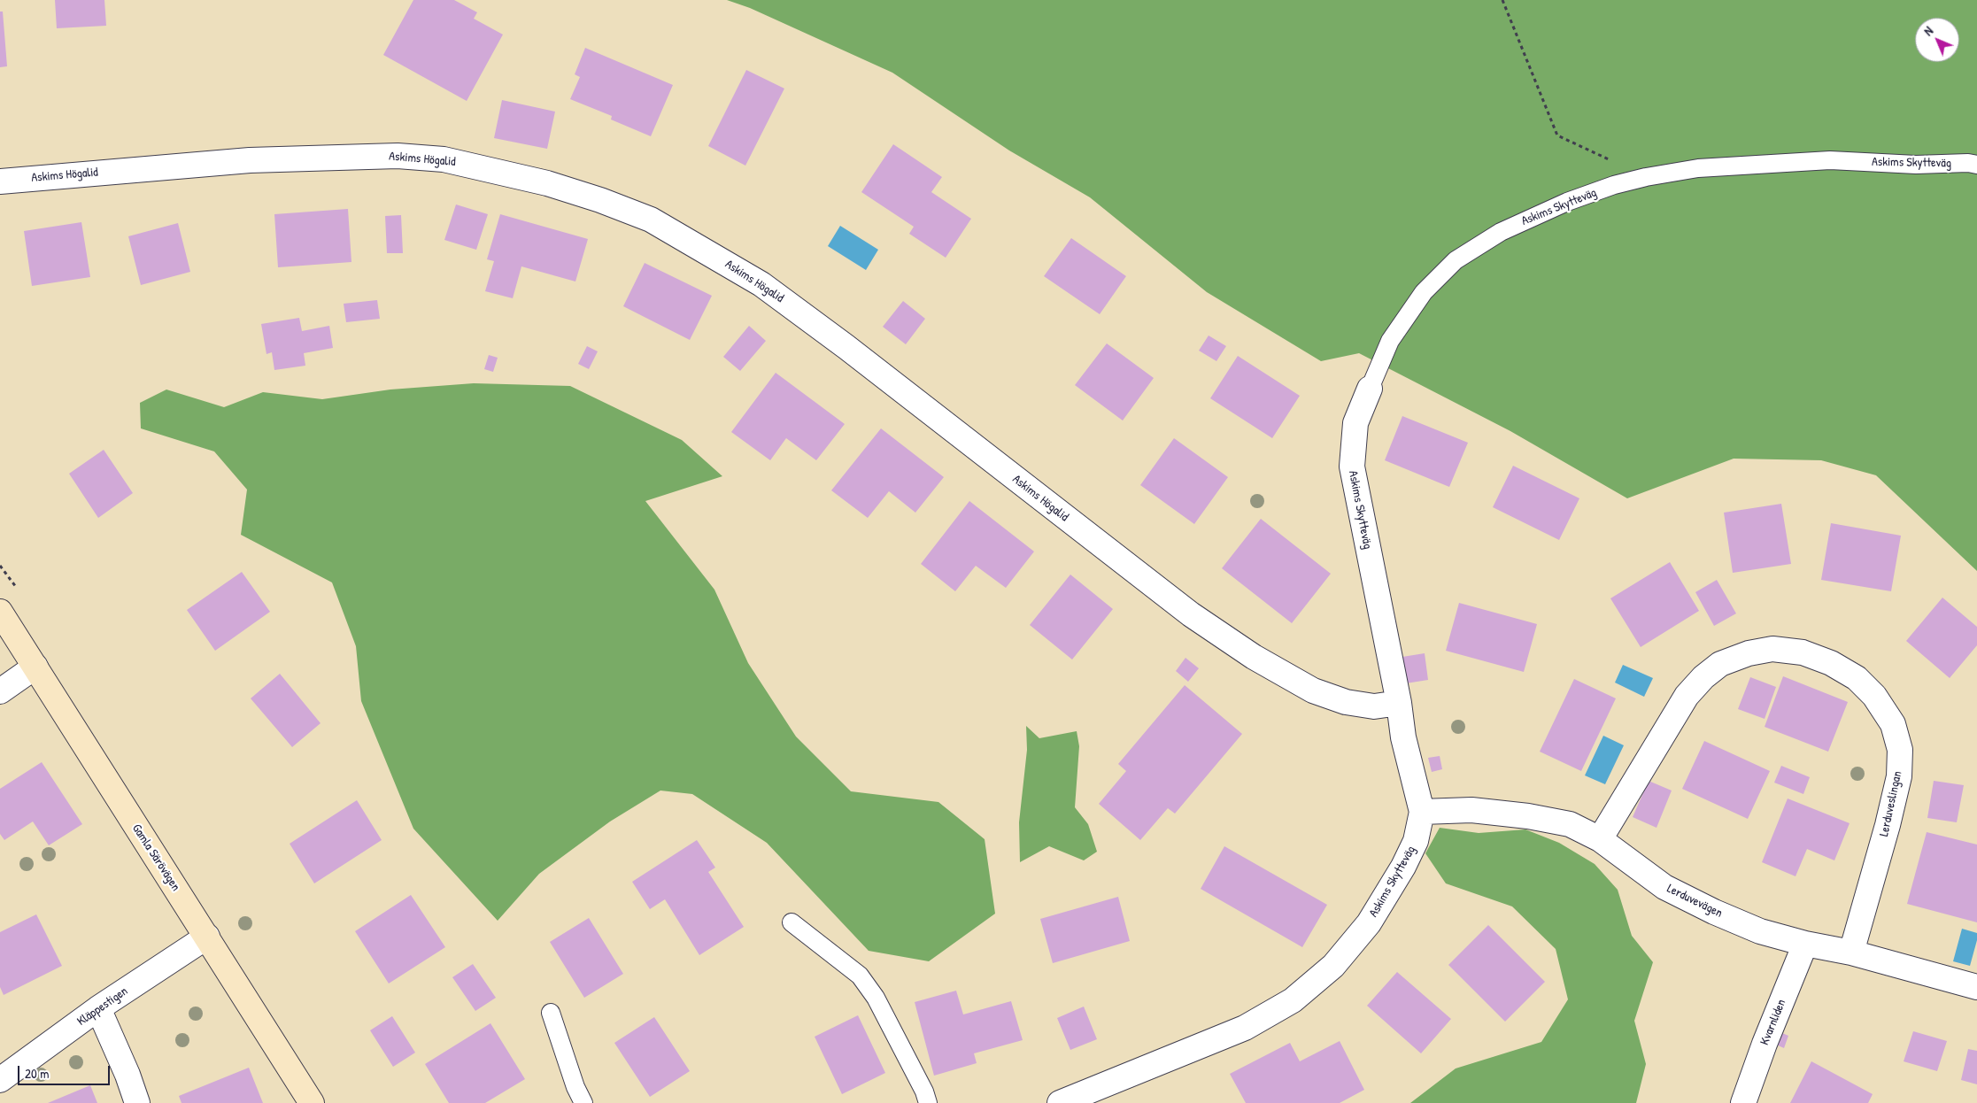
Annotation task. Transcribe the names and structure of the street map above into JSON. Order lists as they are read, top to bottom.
{
  "streets": {
    "street": [
      "Askims Högalid",
      "Askims Skytteväg",
      "Lerduveslingan",
      "Gamla Särövägen",
      "Lerduvevägen",
      "Kläppestigen",
      "Kvarnliden"
    ]
  },
  "crossings": [
    ["Askims Högalid", "Askims Skytteväg"],
    ["Askims Skytteväg", "Lerduvevägen"],
    ["Lerduveslingan", "Lerduvevägen"],
    ["Gamla Särövägen", "Kläppestigen"],
    ["Lerduvevägen", "Kvarnliden"]
  ],
  "scale_bar": "20 m",
  "north": "top left"
}
